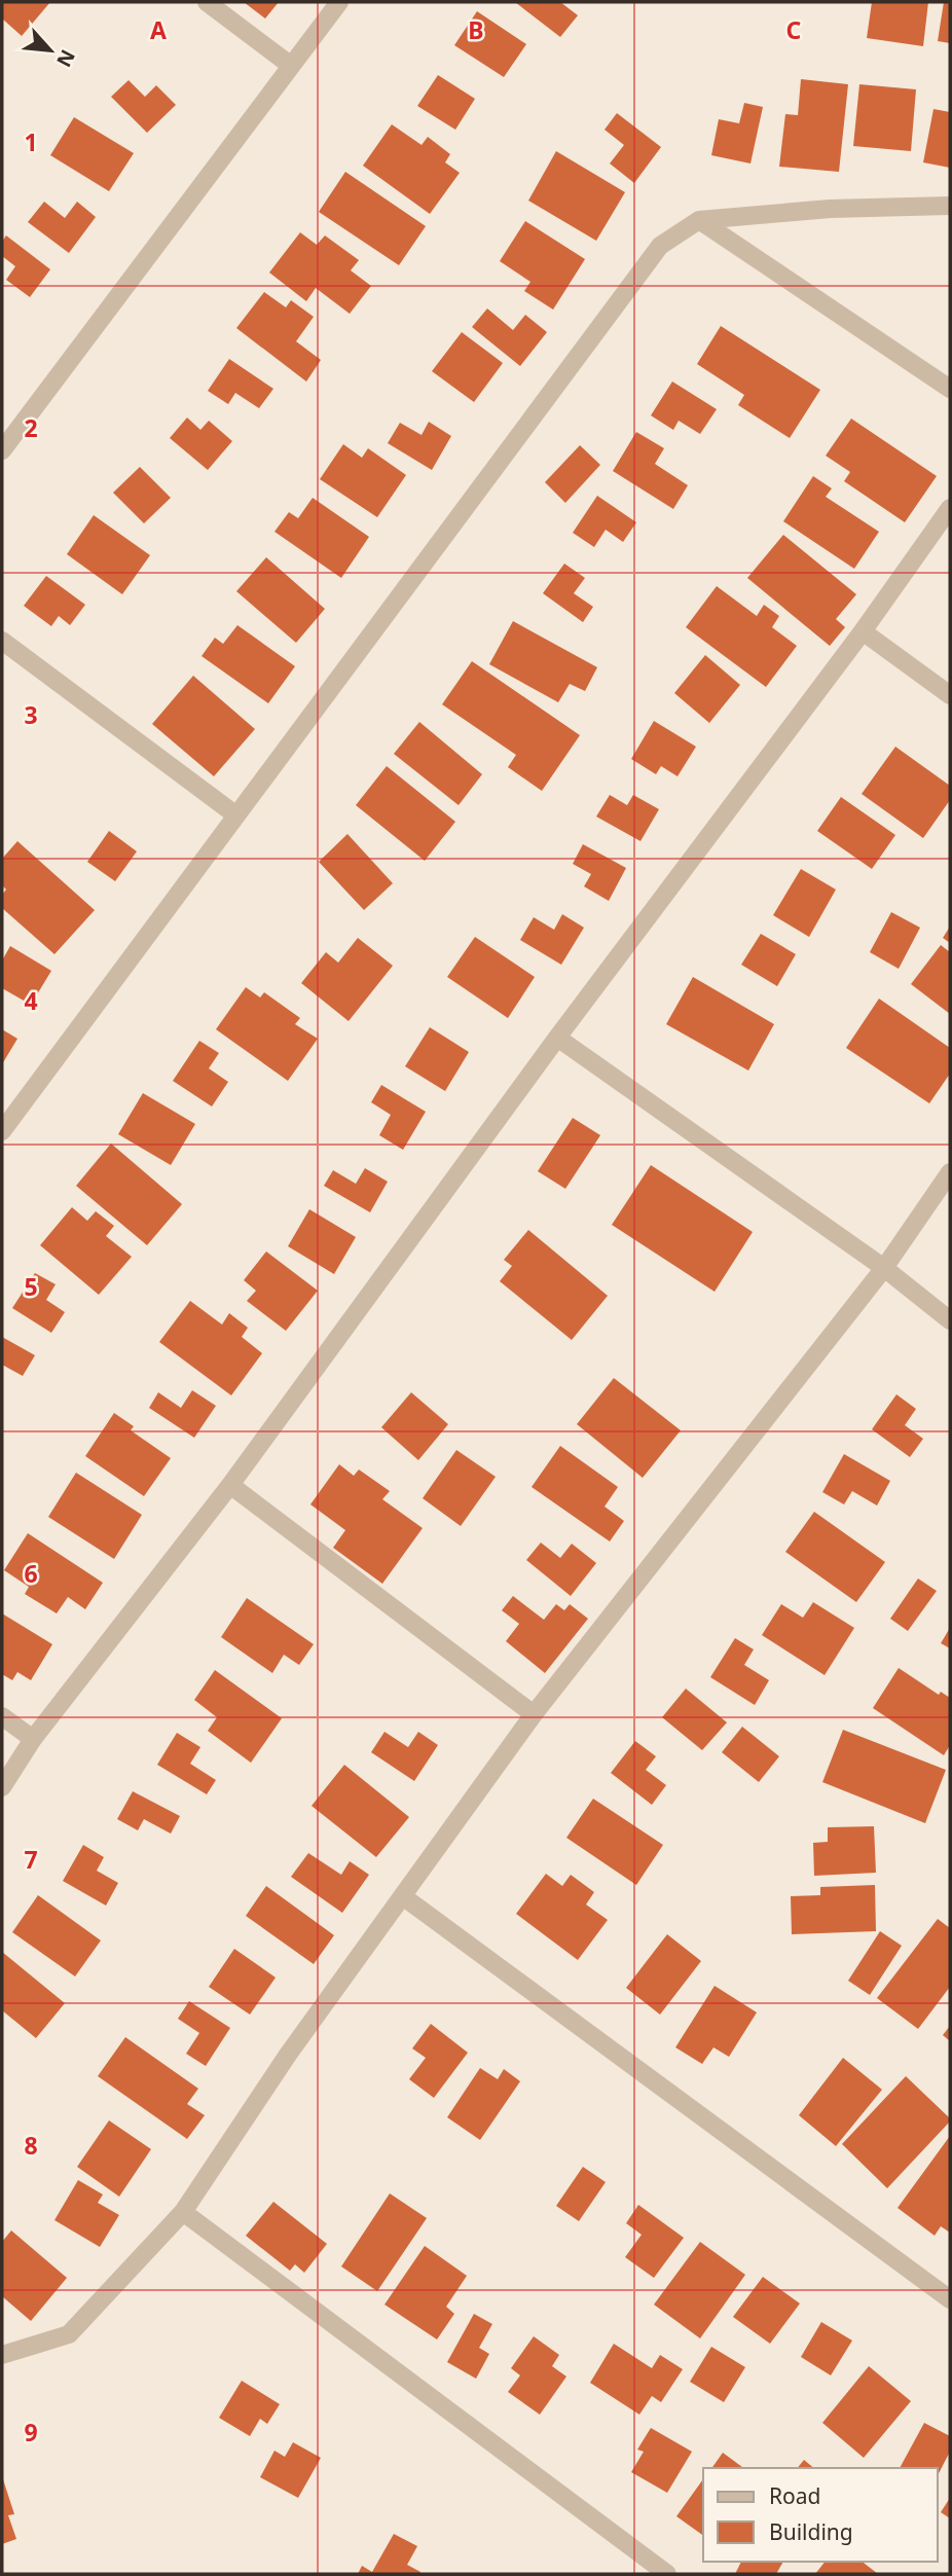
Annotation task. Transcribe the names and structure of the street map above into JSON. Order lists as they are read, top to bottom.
{
  "legend": ["Road", "Building"],
  "north": "bottom right",
  "grid": {
    "columns": ["A", "B", "C"],
    "rows": [
      "1",
      "2",
      "3",
      "4",
      "5",
      "6",
      "7",
      "8",
      "9"
    ]
  }
}
